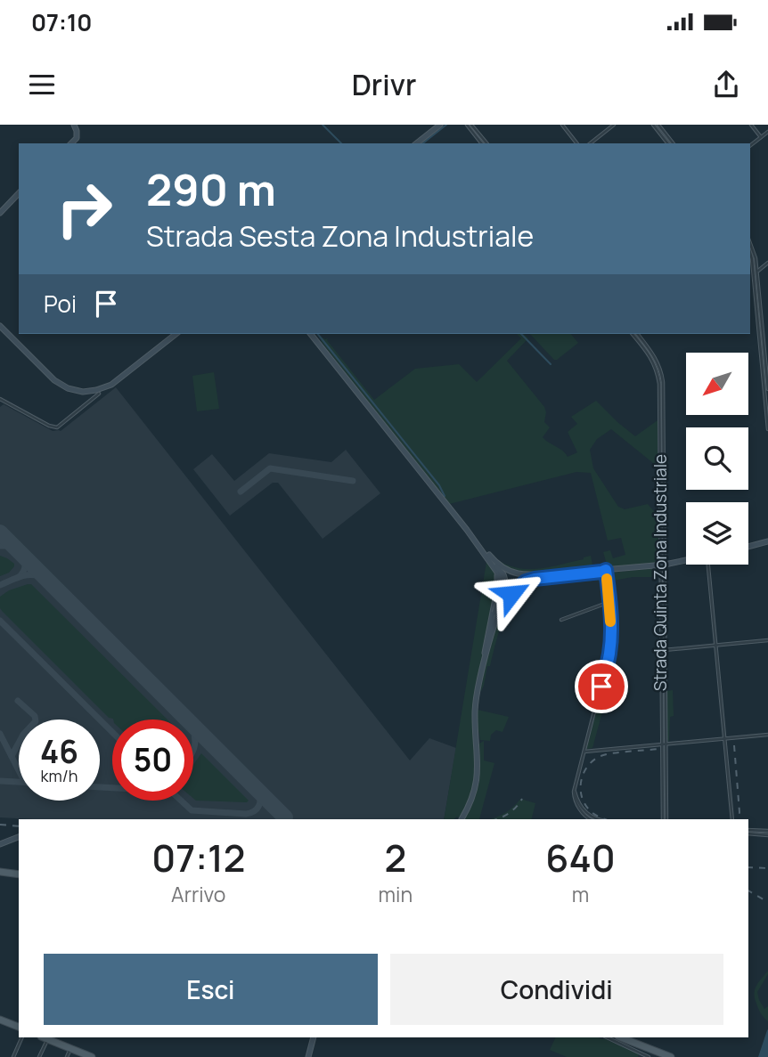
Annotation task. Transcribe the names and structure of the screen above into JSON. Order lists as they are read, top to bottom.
{
  "streets": {
    "street": ["Strada Quinta Zona Industriale"]
  },
  "north": "bottom left",
  "page": {
    "status": "07:10",
    "header": "Drivr",
    "turn": ["290 m", "Strada Sesta Zona Industriale"],
    "then": "Poi",
    "speed": "46 km/h",
    "limit": "50",
    "eta": [
      "07:12",
      "Arrivo",
      "2",
      "min",
      "640",
      "m"
    ],
    "buttons": ["Esci", "Condividi"]
  }
}
